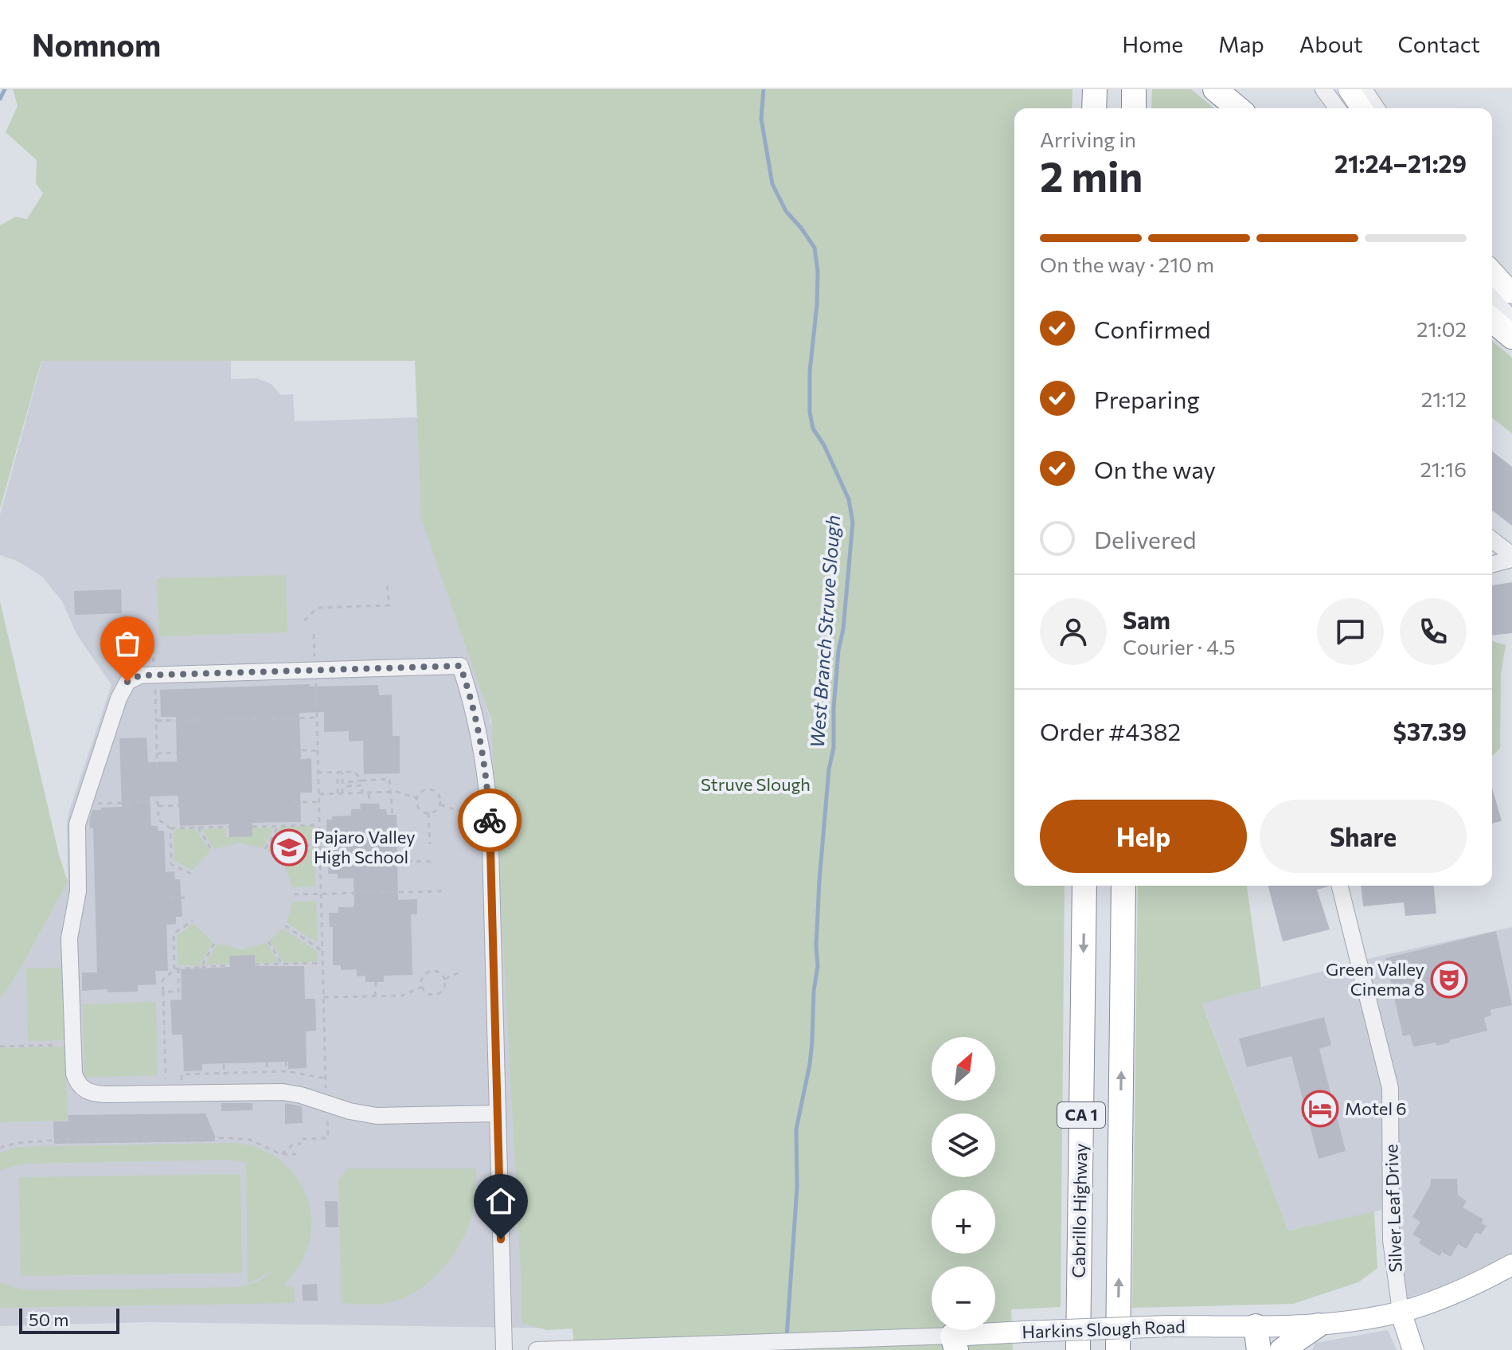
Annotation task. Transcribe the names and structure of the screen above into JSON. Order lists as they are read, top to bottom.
{
  "streets": {
    "highway": ["CA 1", "Cabrillo Highway"],
    "main road": ["Harkins Slough Road"],
    "street": ["Silver Leaf Drive"]
  },
  "crossings": [
    ["Silver Leaf Drive", "Harkins Slough Road"]
  ],
  "water": ["West Branch Struve Slough"],
  "parks": ["Struve Slough"],
  "places": {
    "school or university": ["Pajaro Valley High School"],
    "theatre": ["Green Valley Cinema 8"],
    "hotel": ["Motel 6"]
  },
  "scale_bar": "50 m",
  "north": "top right",
  "page": {
    "header": "Nomnom",
    "nav": [
      "Home",
      "Map",
      "About",
      "Contact"
    ],
    "heading": ["2 min", "Arriving in", "21:24–21:29"],
    "panel": [
      "Sam",
      "Courier · 4.5",
      "Order #4382",
      "$37.39"
    ],
    "bar": "On the way · 210 m",
    "list": [
      ["Confirmed", "21:02"],
      ["Preparing", "21:12"],
      ["On the way", "21:16"],
      "Delivered"
    ],
    "buttons": ["Help", "Share"],
    "map_buttons": ["+", "−"],
    "scale": "50 m"
  }
}
